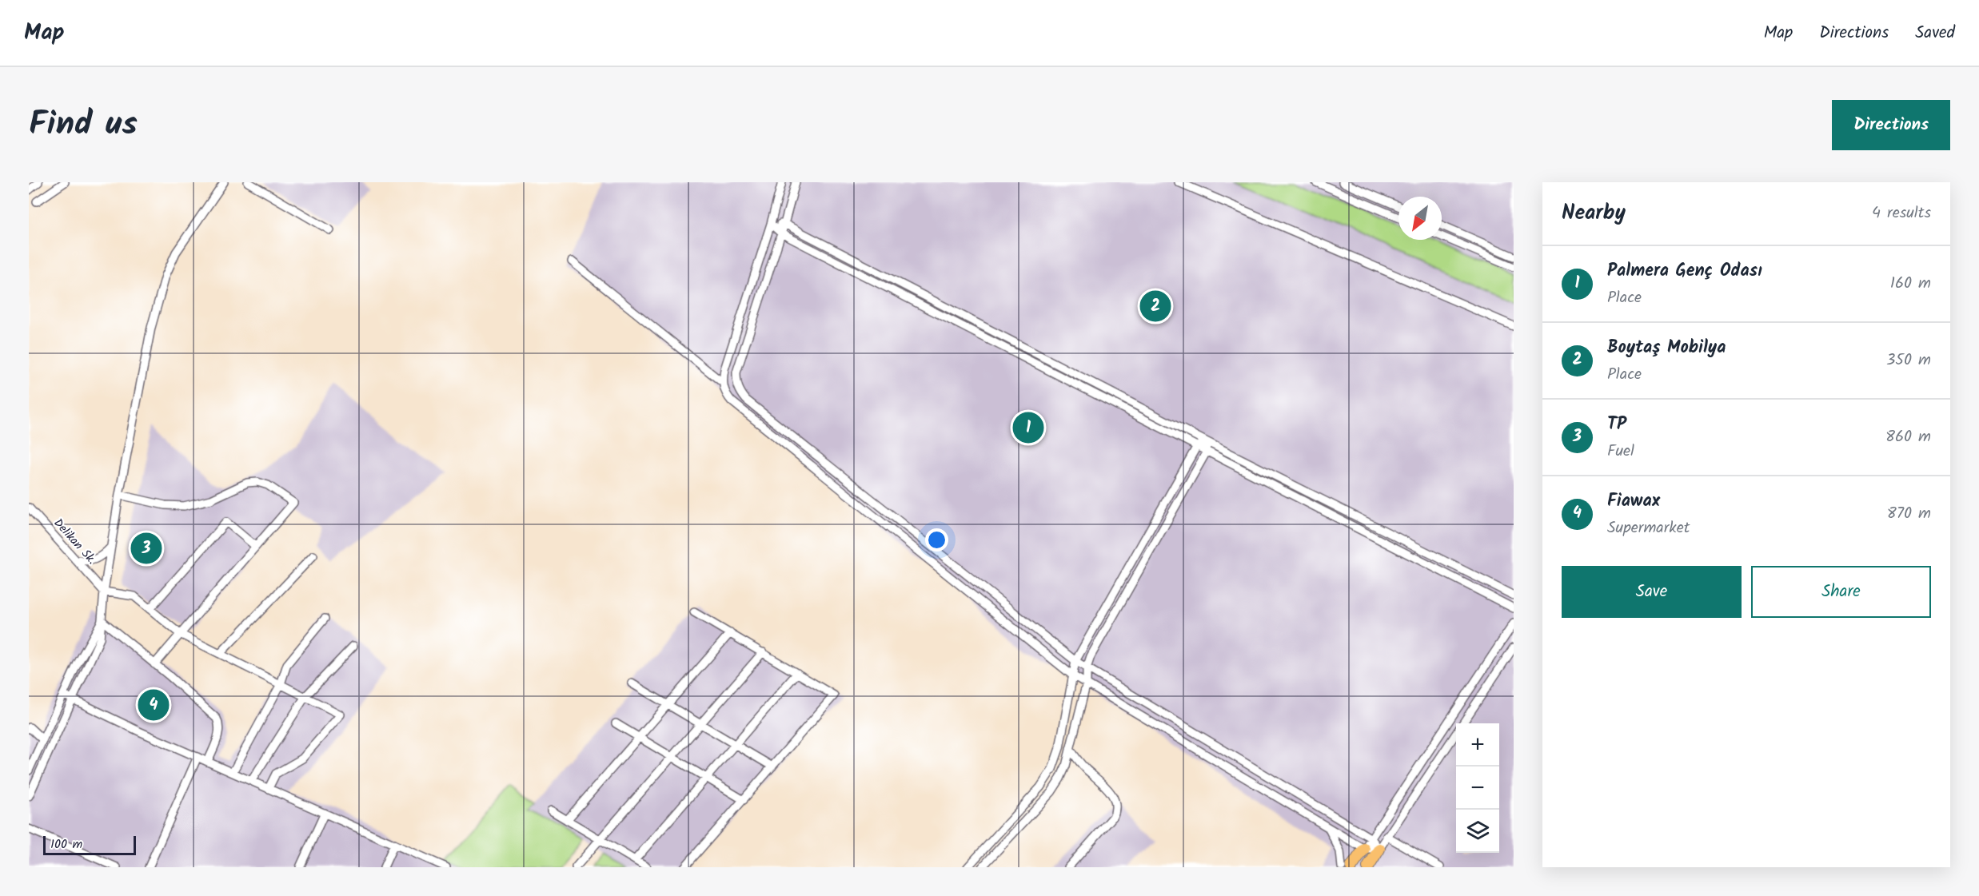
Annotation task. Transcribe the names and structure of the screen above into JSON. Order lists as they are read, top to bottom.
{
  "streets": {
    "street": ["Delikan Sk."]
  },
  "scale_bar": "100 m",
  "north": "bottom left",
  "page": {
    "header": "Map",
    "nav": ["Map", "Directions", "Saved"],
    "title": "Find us",
    "buttons": [
      "Directions",
      ["Save", "Share"]
    ],
    "heading": ["Nearby", "4 results"],
    "list": [
      {
        "mark": "1",
        "name": "Palmera Genç Odası",
        "note": "Place",
        "value": "160 m"
      },
      {
        "mark": "2",
        "name": "Boytaş Mobilya",
        "note": "Place",
        "value": "350 m"
      },
      {
        "mark": "3",
        "name": "TP",
        "note": "Fuel",
        "value": "860 m"
      },
      {
        "mark": "4",
        "name": "Fiawax",
        "note": "Supermarket",
        "value": "870 m"
      }
    ],
    "pins": [
      "2",
      "1",
      "3",
      "4"
    ],
    "map_buttons": ["+", "−"],
    "scale": "100 m"
  }
}
